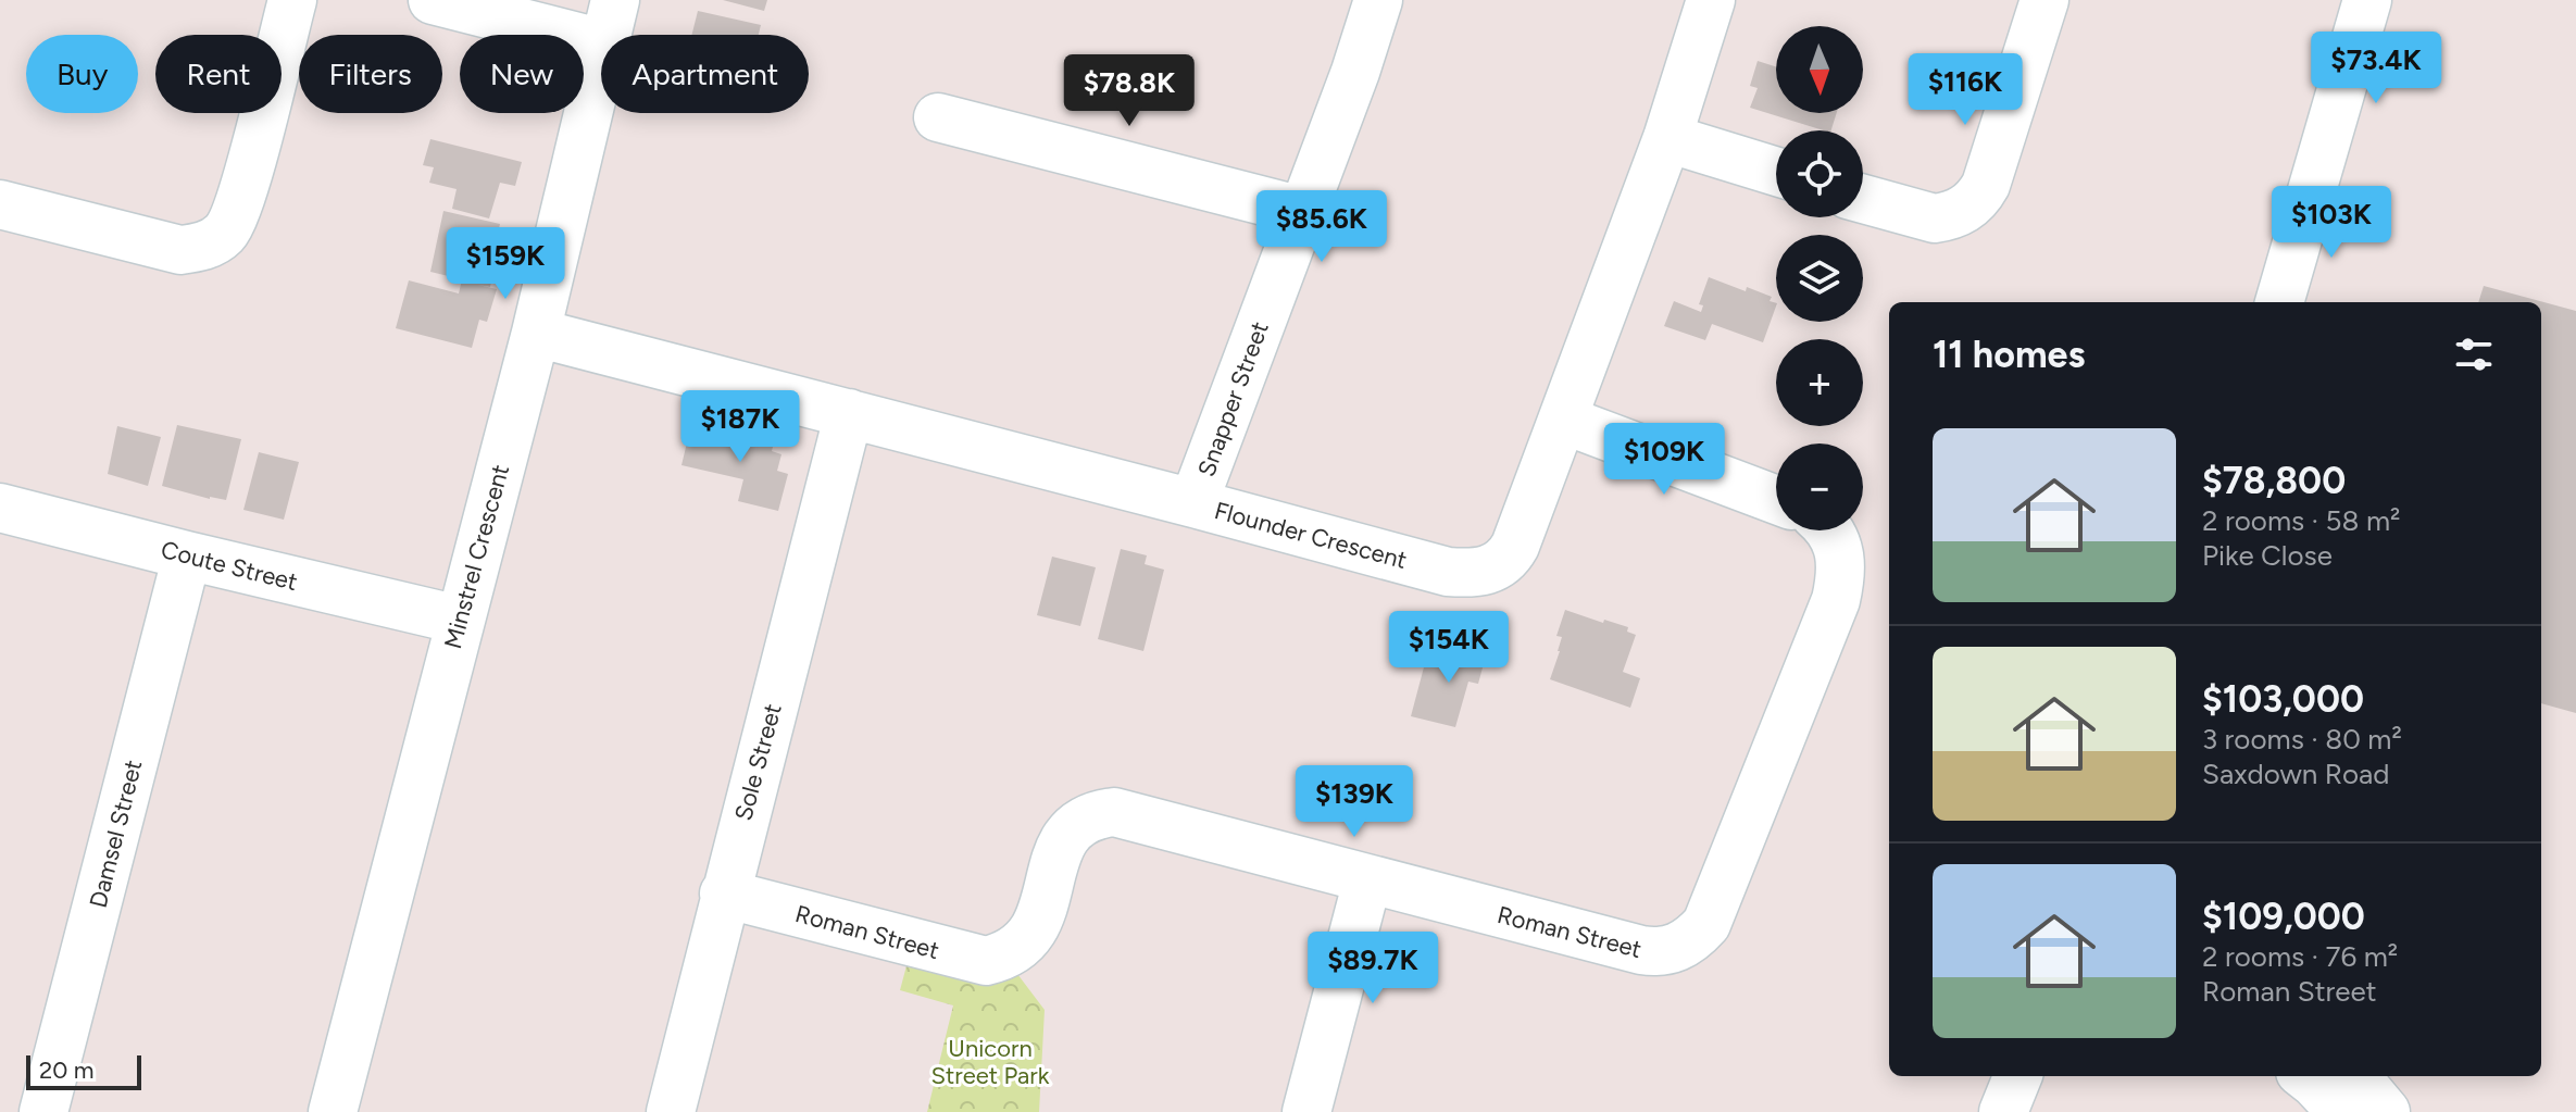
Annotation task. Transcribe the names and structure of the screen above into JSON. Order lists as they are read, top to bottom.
{
  "streets": {
    "street": [
      "Snapper Street",
      "Flounder Crescent",
      "Minstrel Crescent",
      "Coute Street",
      "Sole Street",
      "Damsel Street",
      "Roman Street"
    ]
  },
  "crossings": [
    ["Snapper Street", "Flounder Crescent"],
    ["Flounder Crescent", "Minstrel Crescent"],
    ["Flounder Crescent", "Sole Street"],
    ["Minstrel Crescent", "Coute Street"],
    ["Coute Street", "Damsel Street"],
    ["Sole Street", "Roman Street"]
  ],
  "parks": ["Unicorn Street Park"],
  "scale_bar": "20 m",
  "north": "bottom",
  "page": {
    "map_buttons": ["+", "−"],
    "price": [
      "$73.4K",
      "$116K",
      "$78.8K",
      "$103K",
      "$85.6K",
      "$159K",
      "$187K",
      "$109K",
      "$154K",
      "$139K",
      "$89.7K"
    ],
    "chip": [
      "Buy",
      "Rent",
      "Filters",
      "New",
      "Apartment"
    ],
    "heading": "11 homes",
    "list": [
      {
        "name": "$78,800",
        "note": "2 rooms · 58 m² · Pike Close"
      },
      {
        "name": "$103,000",
        "note": "3 rooms · 80 m² · Saxdown Road"
      },
      {
        "name": "$109,000",
        "note": "2 rooms · 76 m² · Roman Street"
      }
    ],
    "scale": "20 m"
  }
}
